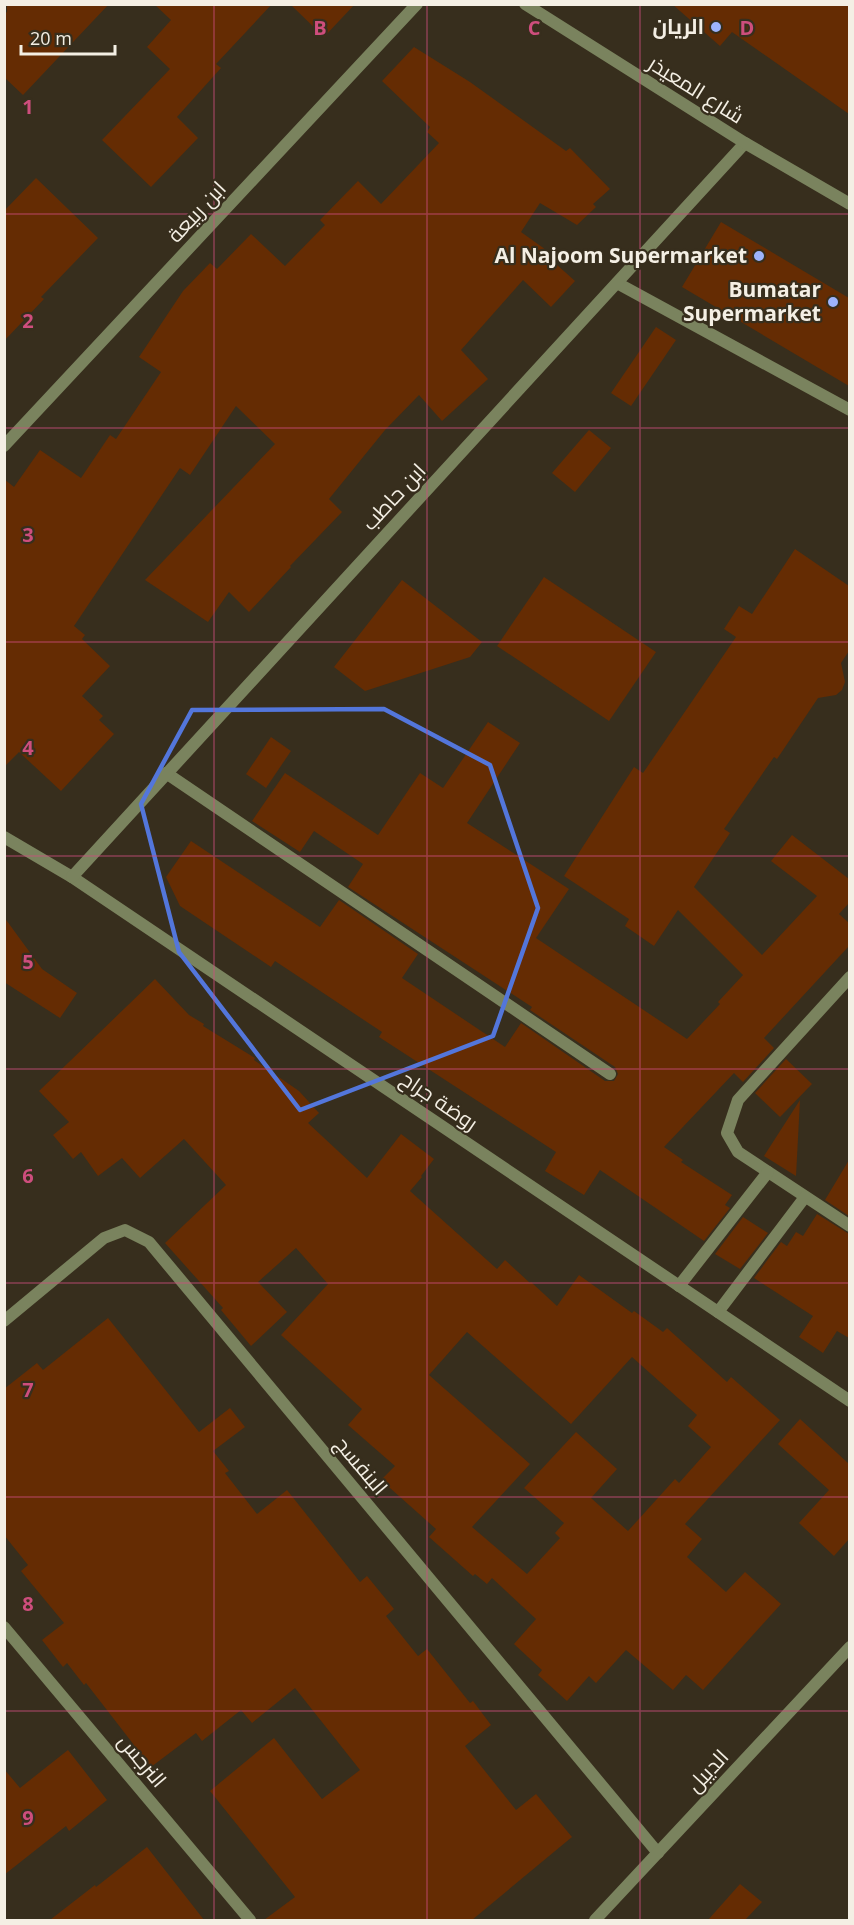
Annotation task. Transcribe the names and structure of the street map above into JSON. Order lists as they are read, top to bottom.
{
  "streets": {
    "street": [
      "شارع المعيذر",
      "ابن ربيعة",
      "ابن حاطب",
      "روضة جراح",
      "البنفسج",
      "النرجس",
      "الديبل"
    ]
  },
  "crossings": [
    ["شارع المعيذر", "ابن حاطب"],
    ["ابن حاطب", "روضة جراح"],
    ["البنفسج", "الديبل"]
  ],
  "places": ["الريان", "Al Najoom Supermarket", "Bumatar Supermarket"],
  "scale_bar": "20 m",
  "grid": {
    "columns": ["B", "C", "D"],
    "rows": [
      "1",
      "2",
      "3",
      "4",
      "5",
      "6",
      "7",
      "8",
      "9"
    ]
  }
}
